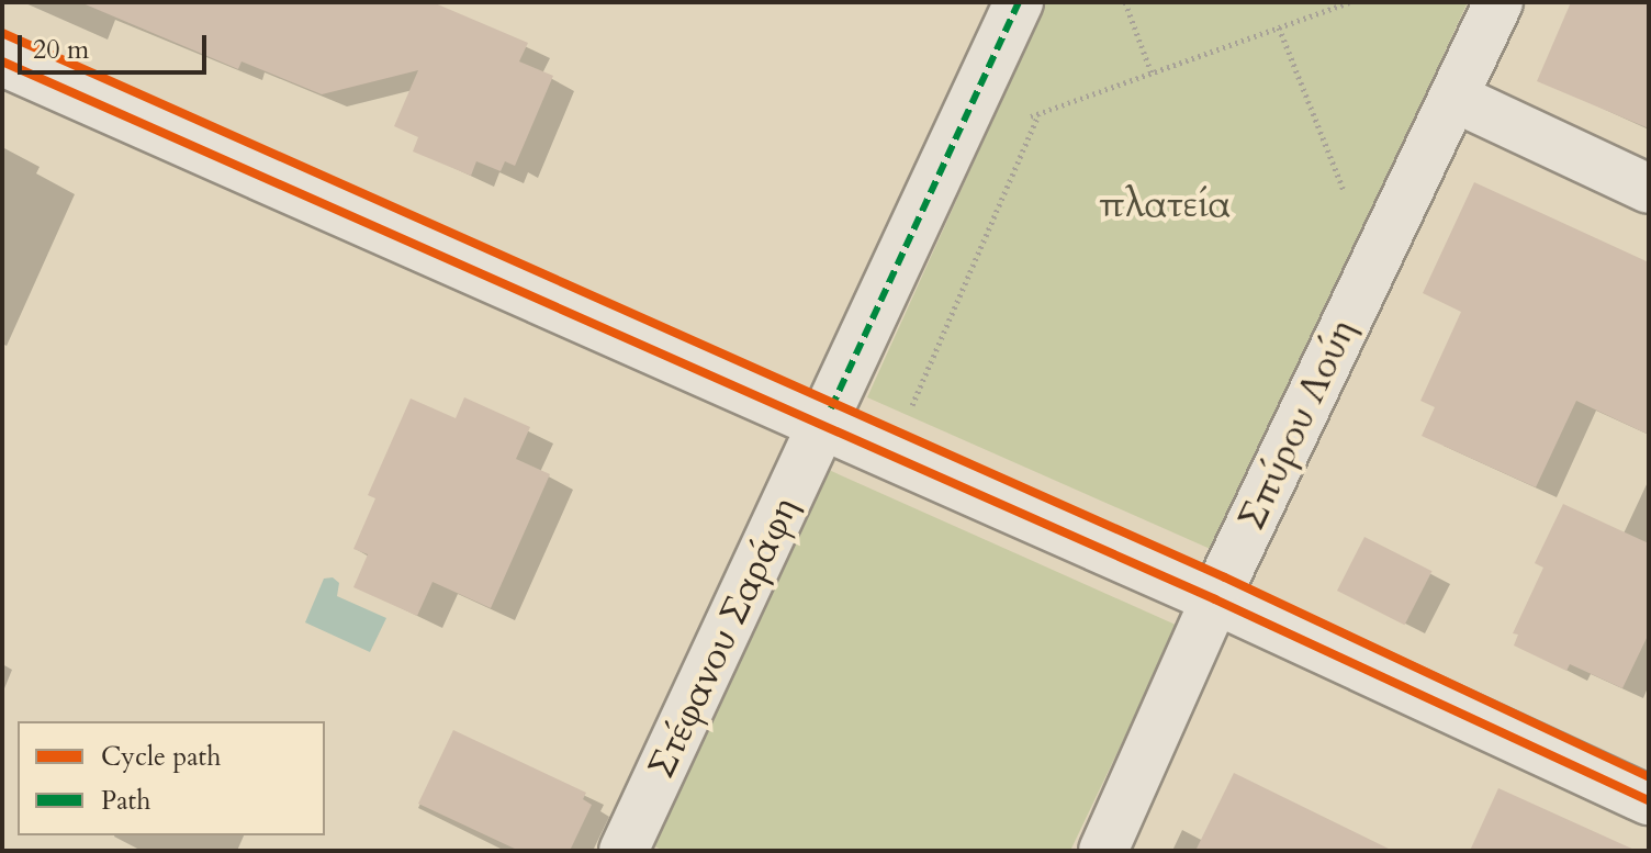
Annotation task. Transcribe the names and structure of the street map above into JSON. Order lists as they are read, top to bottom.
{
  "streets": {
    "street": ["Σπύρου Λούη", "Στέφανου Σαράφη"]
  },
  "parks": ["πλατεία"],
  "legend": ["Cycle path", "Path"],
  "scale_bar": "20 m"
}
